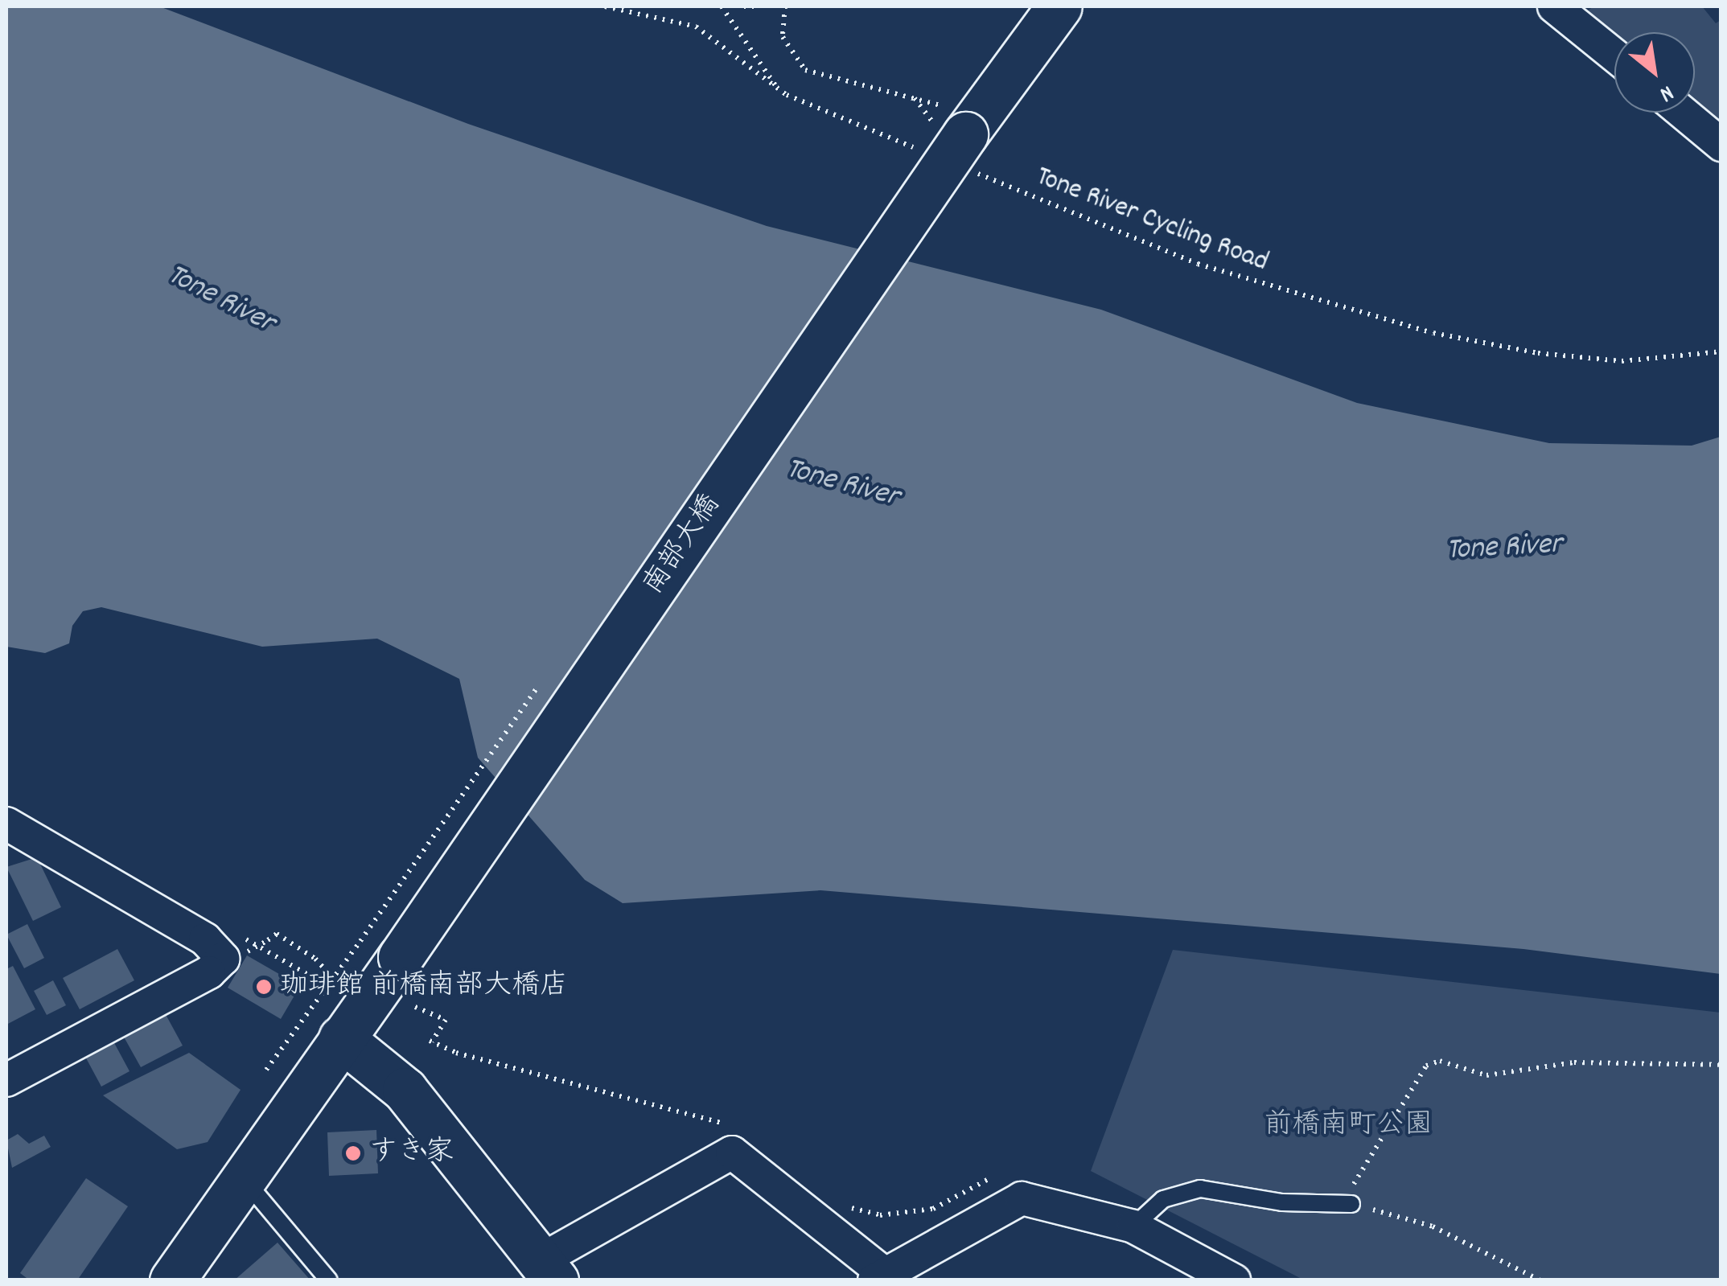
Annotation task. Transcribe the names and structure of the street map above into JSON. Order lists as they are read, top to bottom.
{
  "streets": {
    "street": ["南部大橋"],
    "path": ["Tone River Cycling Road"]
  },
  "crossings": [
    ["Tone River Cycling Road", "南部大橋"]
  ],
  "water": ["Tone River"],
  "parks": ["前橋南町公園"],
  "places": ["珈琲館 前橋南部大橋店", "すき家"],
  "north": "bottom right"
}
